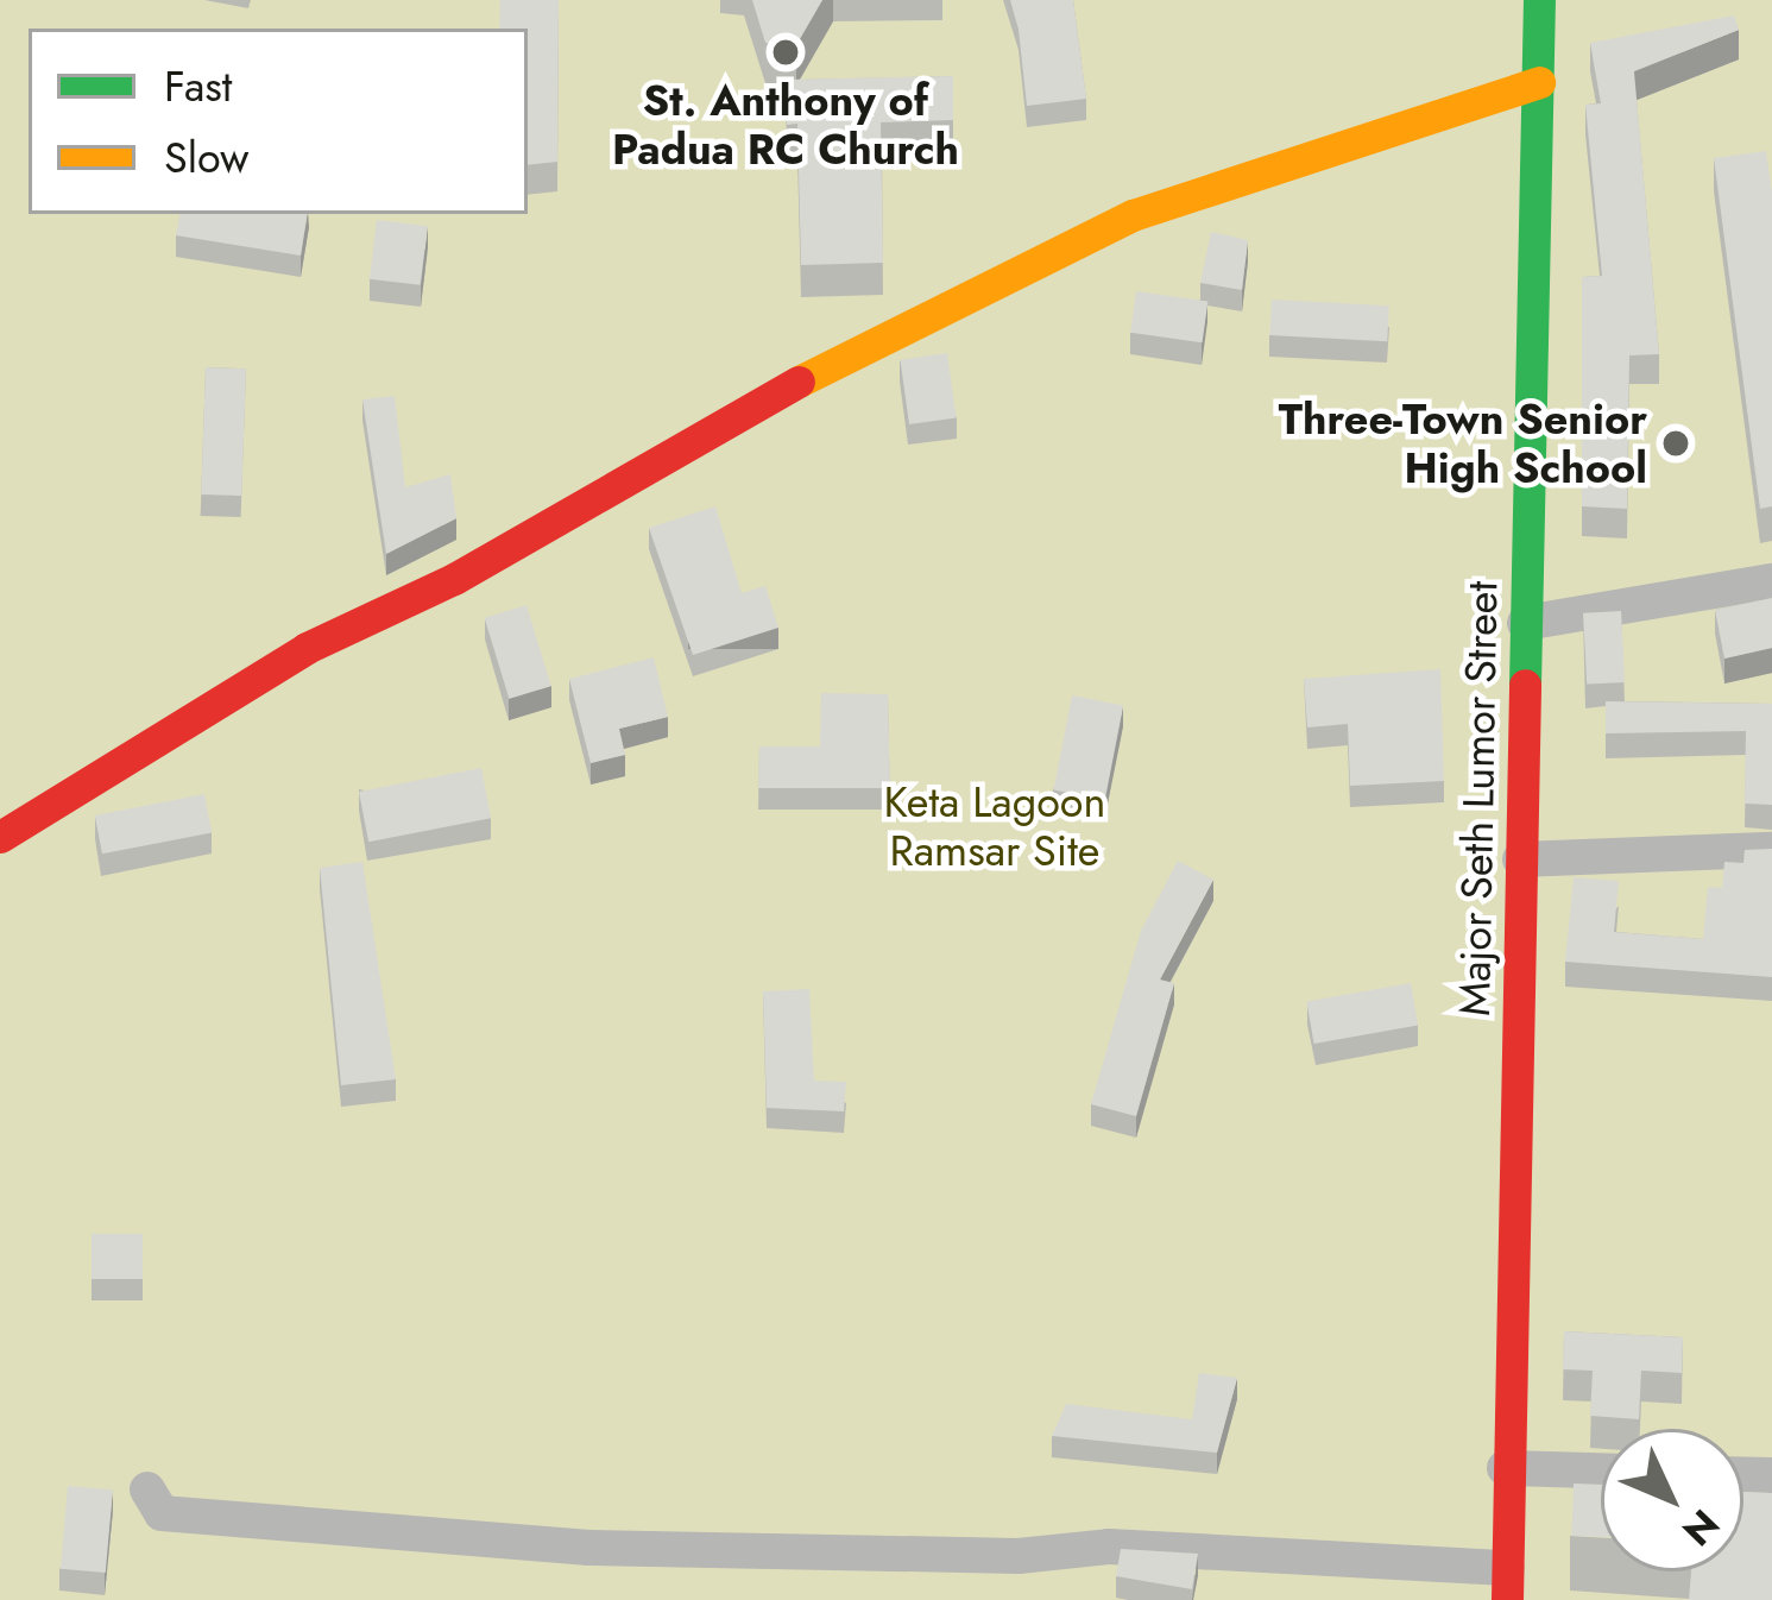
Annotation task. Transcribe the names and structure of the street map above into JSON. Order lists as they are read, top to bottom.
{
  "streets": {
    "street": ["Major Seth Lumor Street"]
  },
  "parks": ["Keta Lagoon Ramsar Site"],
  "places": ["St. Anthony of Padua RC Church", "Three-Town Senior High School"],
  "legend": ["Fast", "Slow"],
  "north": "bottom right"
}
